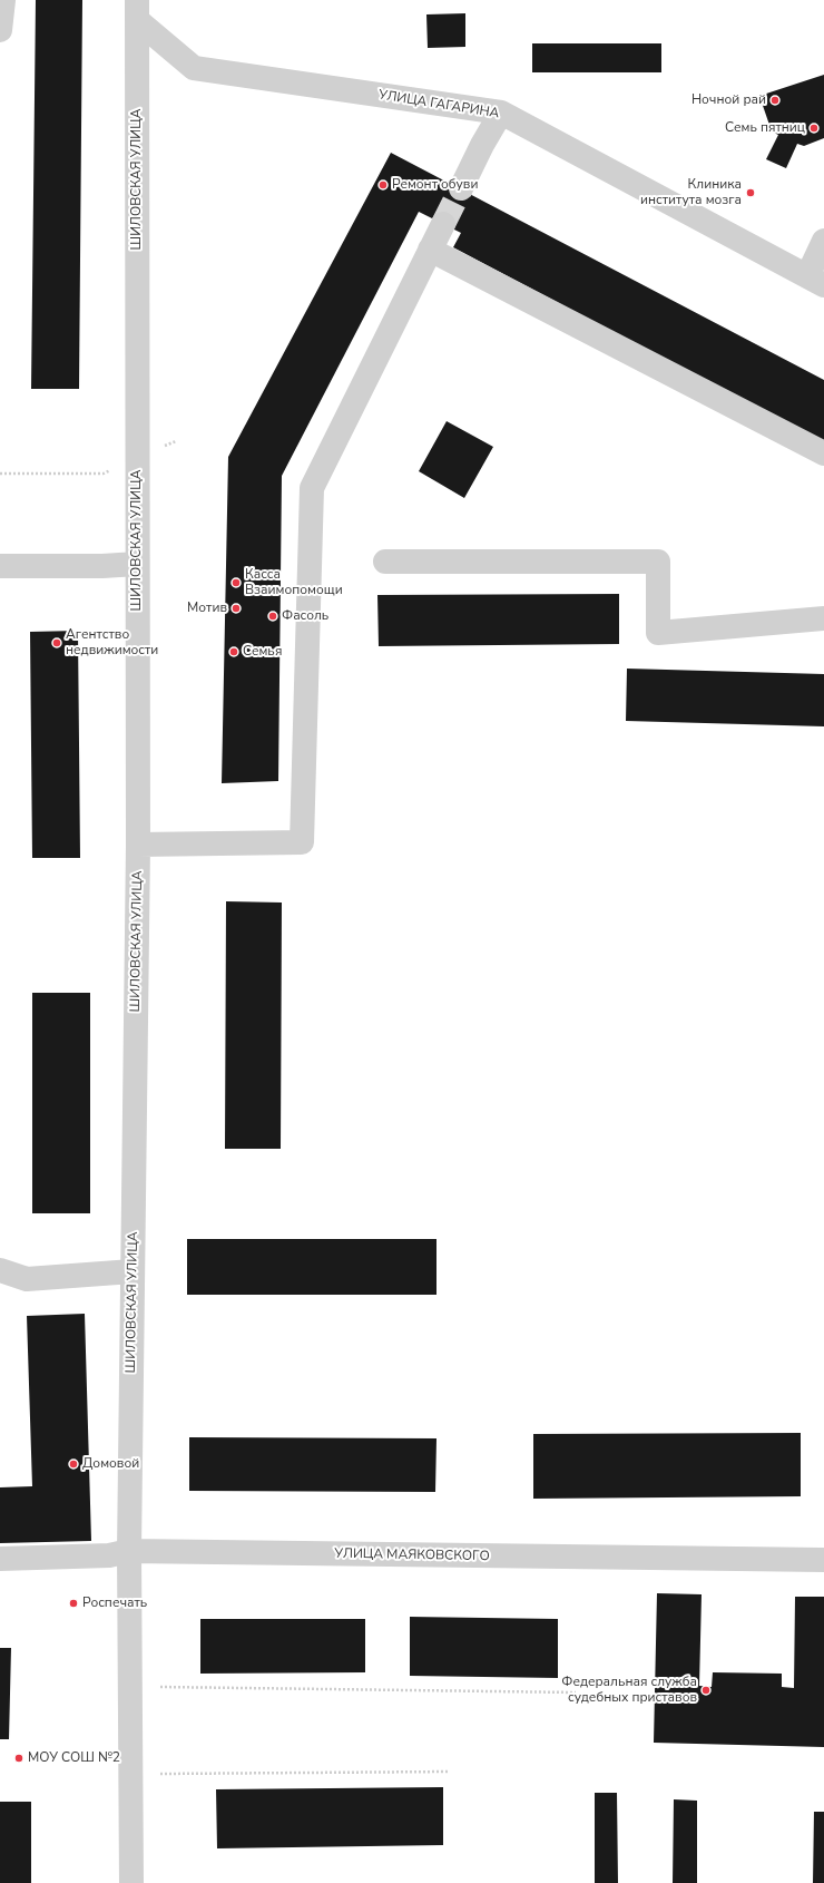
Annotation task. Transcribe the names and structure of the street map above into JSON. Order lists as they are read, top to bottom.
{
  "streets": {
    "street": ["УЛИЦА ГАГАРИНА", "ШИЛОВСКАЯ УЛИЦА", "УЛИЦА МАЯКОВСКОГО"]
  },
  "crossings": [
    ["УЛИЦА ГАГАРИНА", "ШИЛОВСКАЯ УЛИЦА"],
    ["ШИЛОВСКАЯ УЛИЦА", "УЛИЦА МАЯКОВСКОГО"]
  ],
  "places": [
    "Ночной рай",
    "Семь пятниц",
    "Ремонт обуви",
    "Клиника института мозга",
    "Касса Взаимопомощи",
    "Мотив",
    "Фасоль",
    "Агентство недвижимости",
    "Семья",
    "Домовой",
    "Роспечать",
    "Федеральная служба судебных приставов",
    "МОУ СОШ №2"
  ]
}
